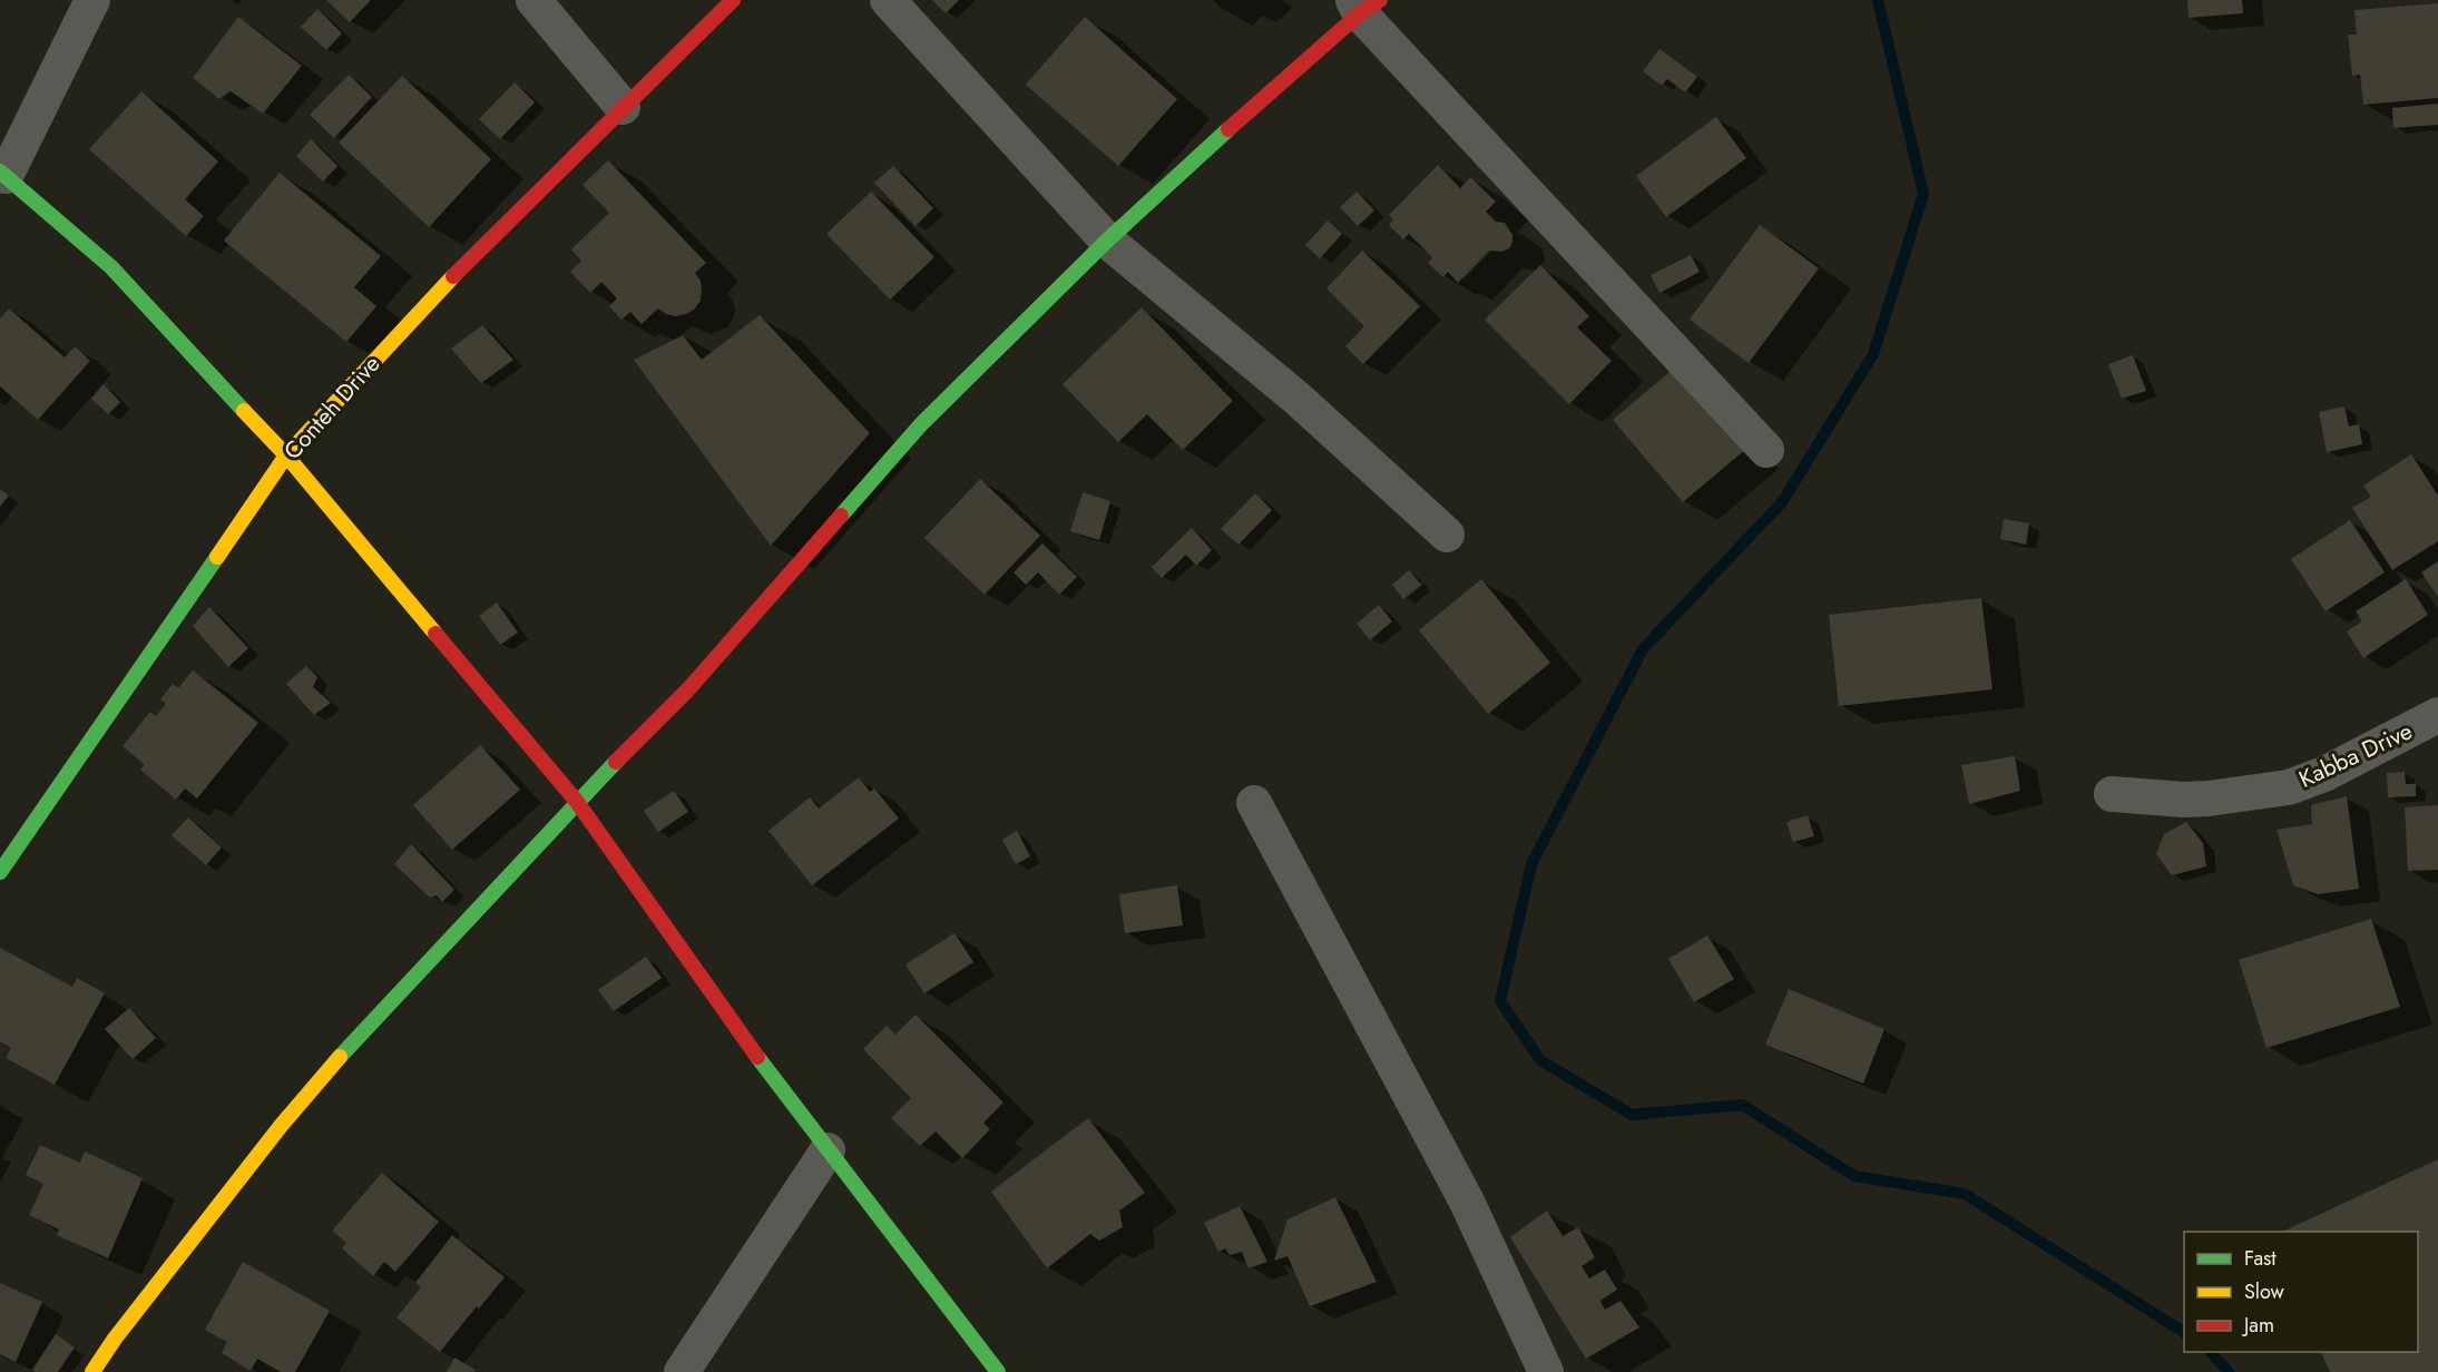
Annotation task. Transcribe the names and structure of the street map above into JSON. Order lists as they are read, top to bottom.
{
  "streets": {
    "street": ["Conteh Drive", "Kabba Drive"]
  },
  "legend": ["Fast", "Slow", "Jam"]
}
